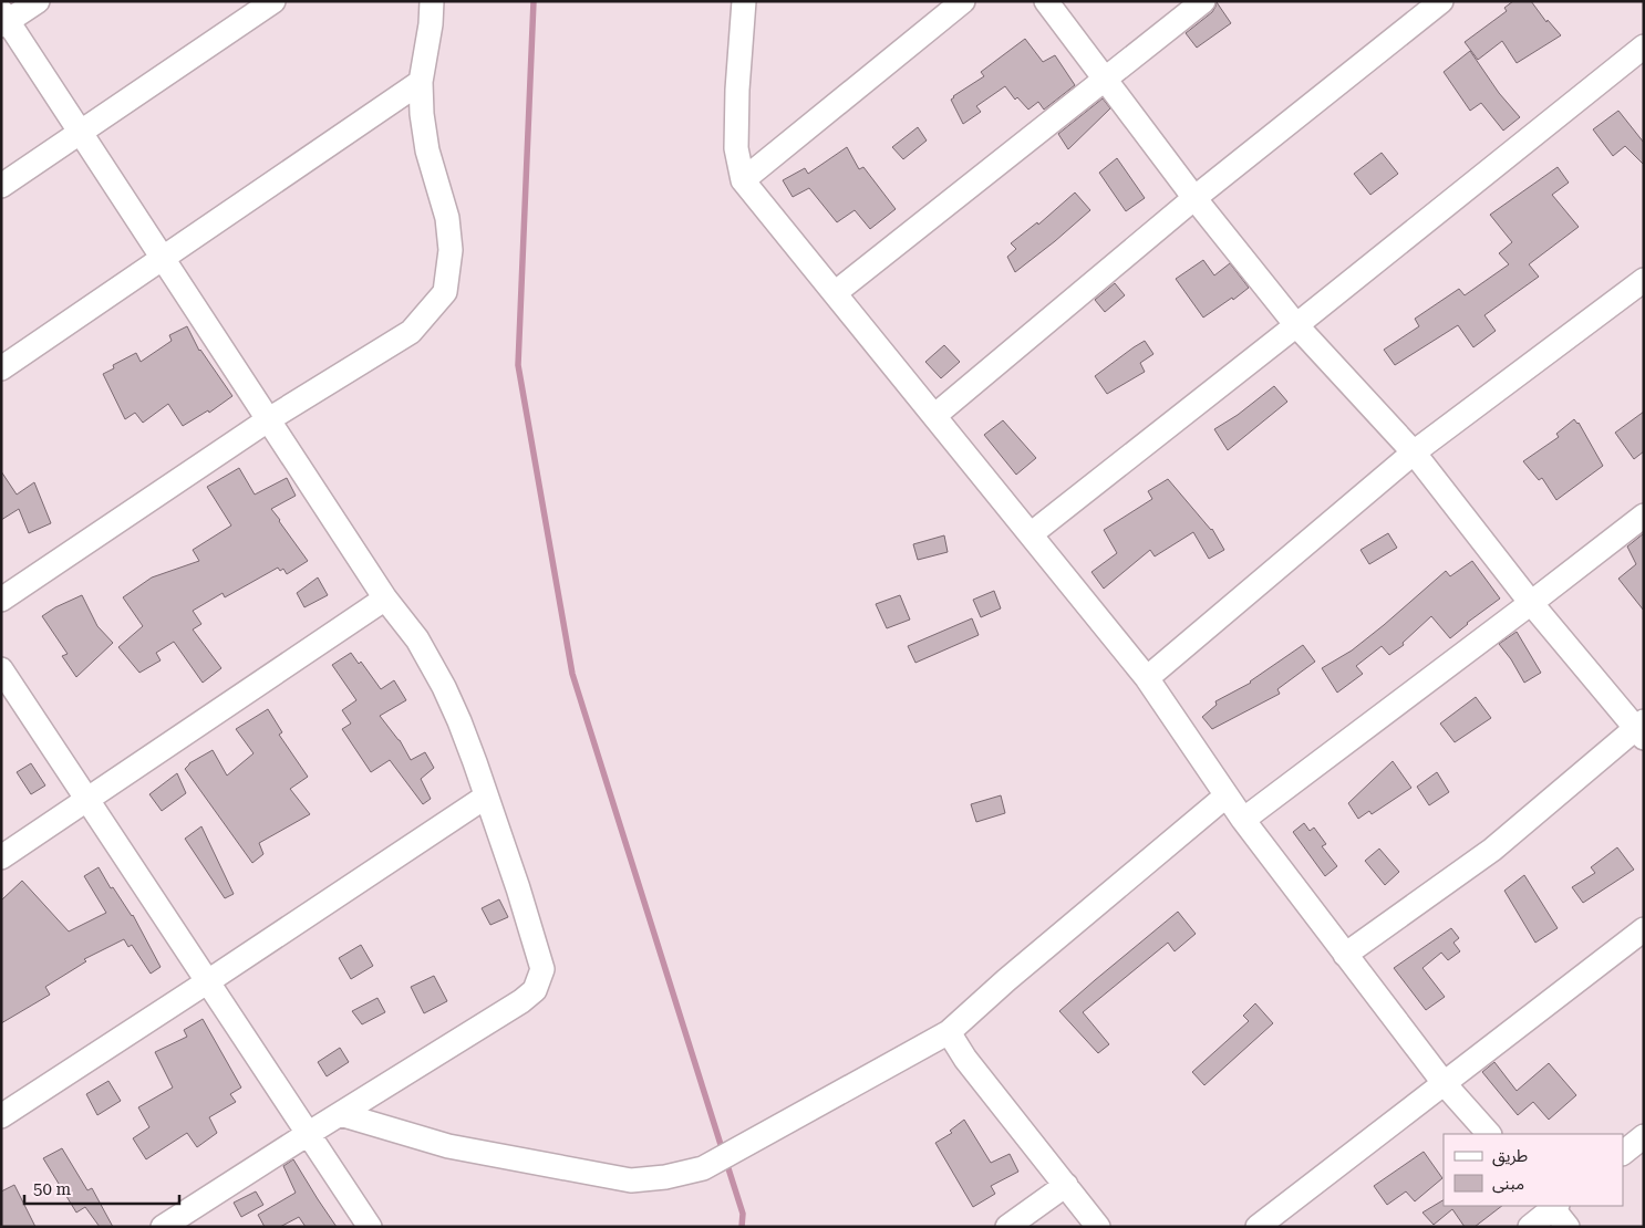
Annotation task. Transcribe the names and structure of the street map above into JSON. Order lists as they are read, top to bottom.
{
  "legend": ["طريق", "مبنى"],
  "scale_bar": "50 m"
}
